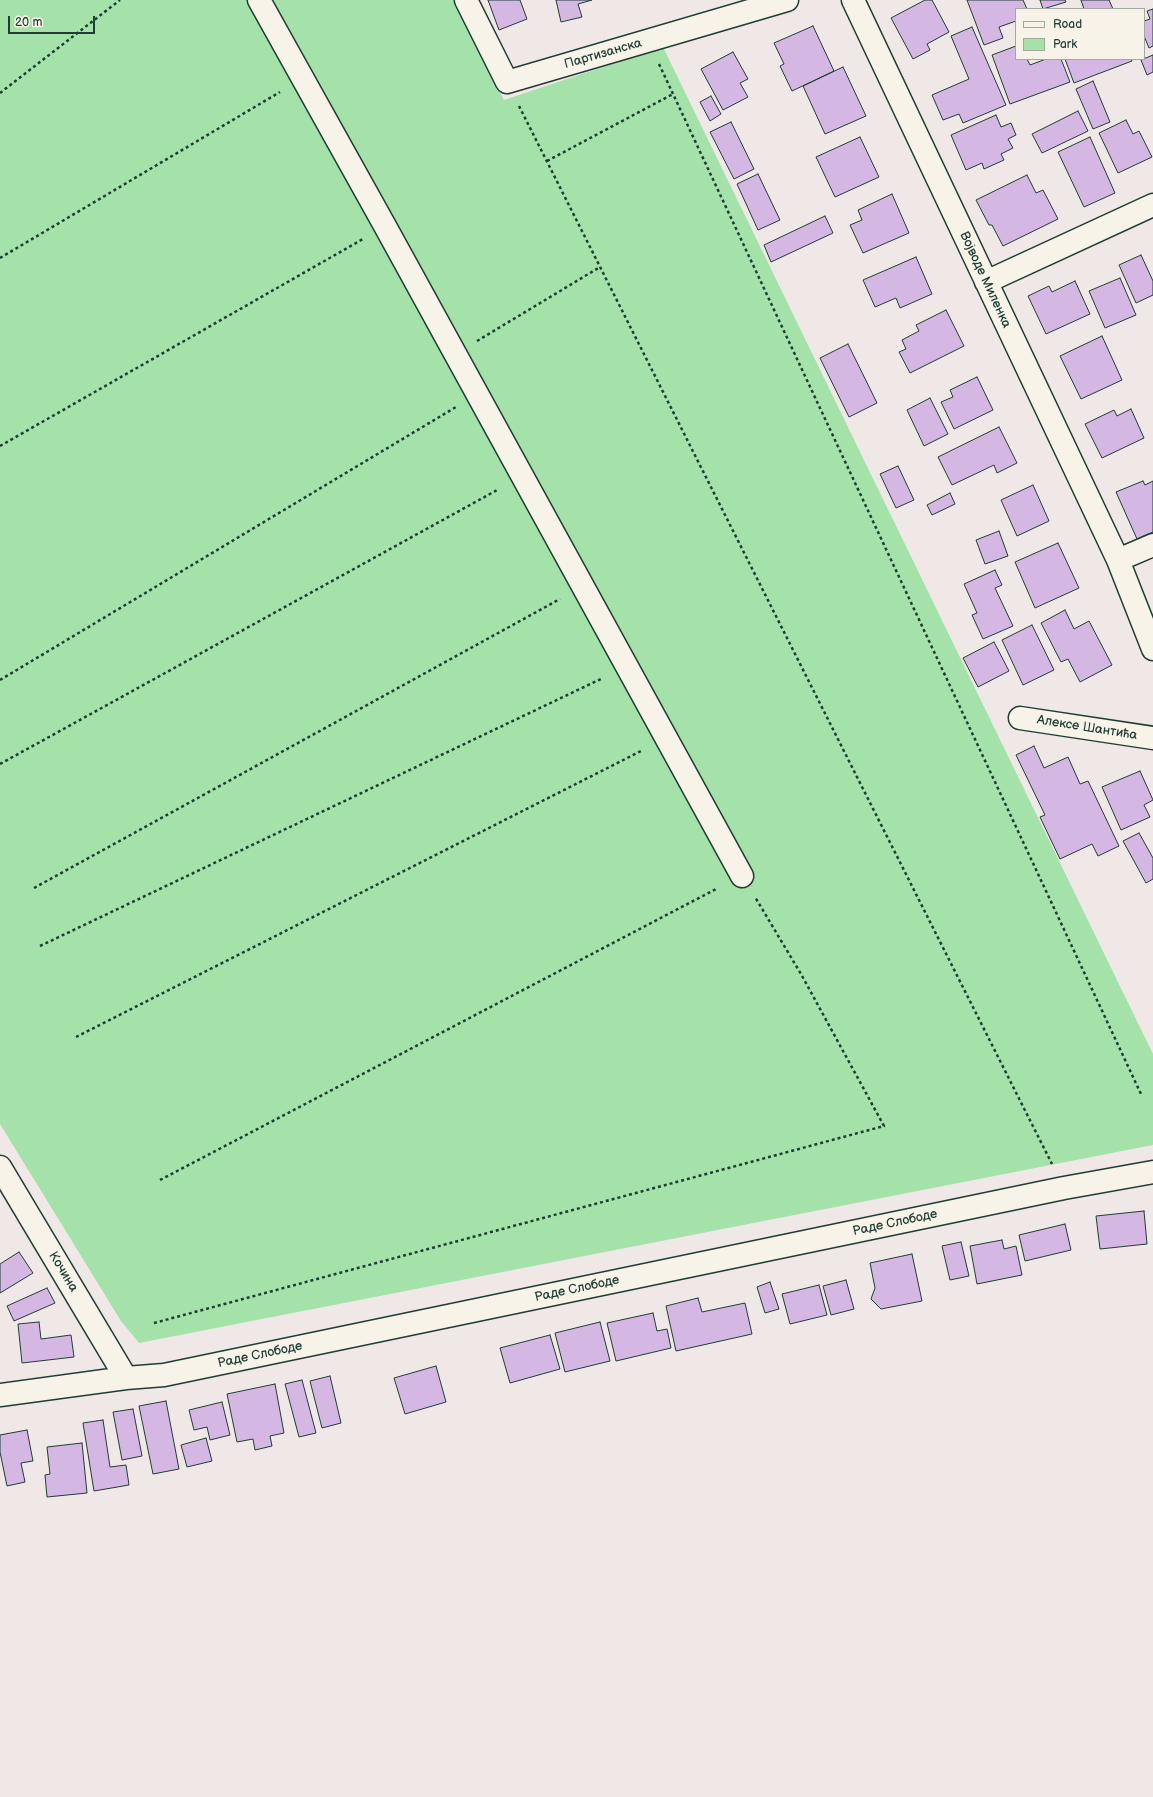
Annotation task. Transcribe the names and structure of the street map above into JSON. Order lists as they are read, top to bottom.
{
  "streets": {
    "street": [
      "Партизанска",
      "Војводе Миленка",
      "Алексе Шантића",
      "Раде Слободе",
      "Кочина"
    ]
  },
  "crossings": [
    ["Раде Слободе", "Кочина"]
  ],
  "legend": ["Road", "Park"],
  "scale_bar": "20 m"
}
